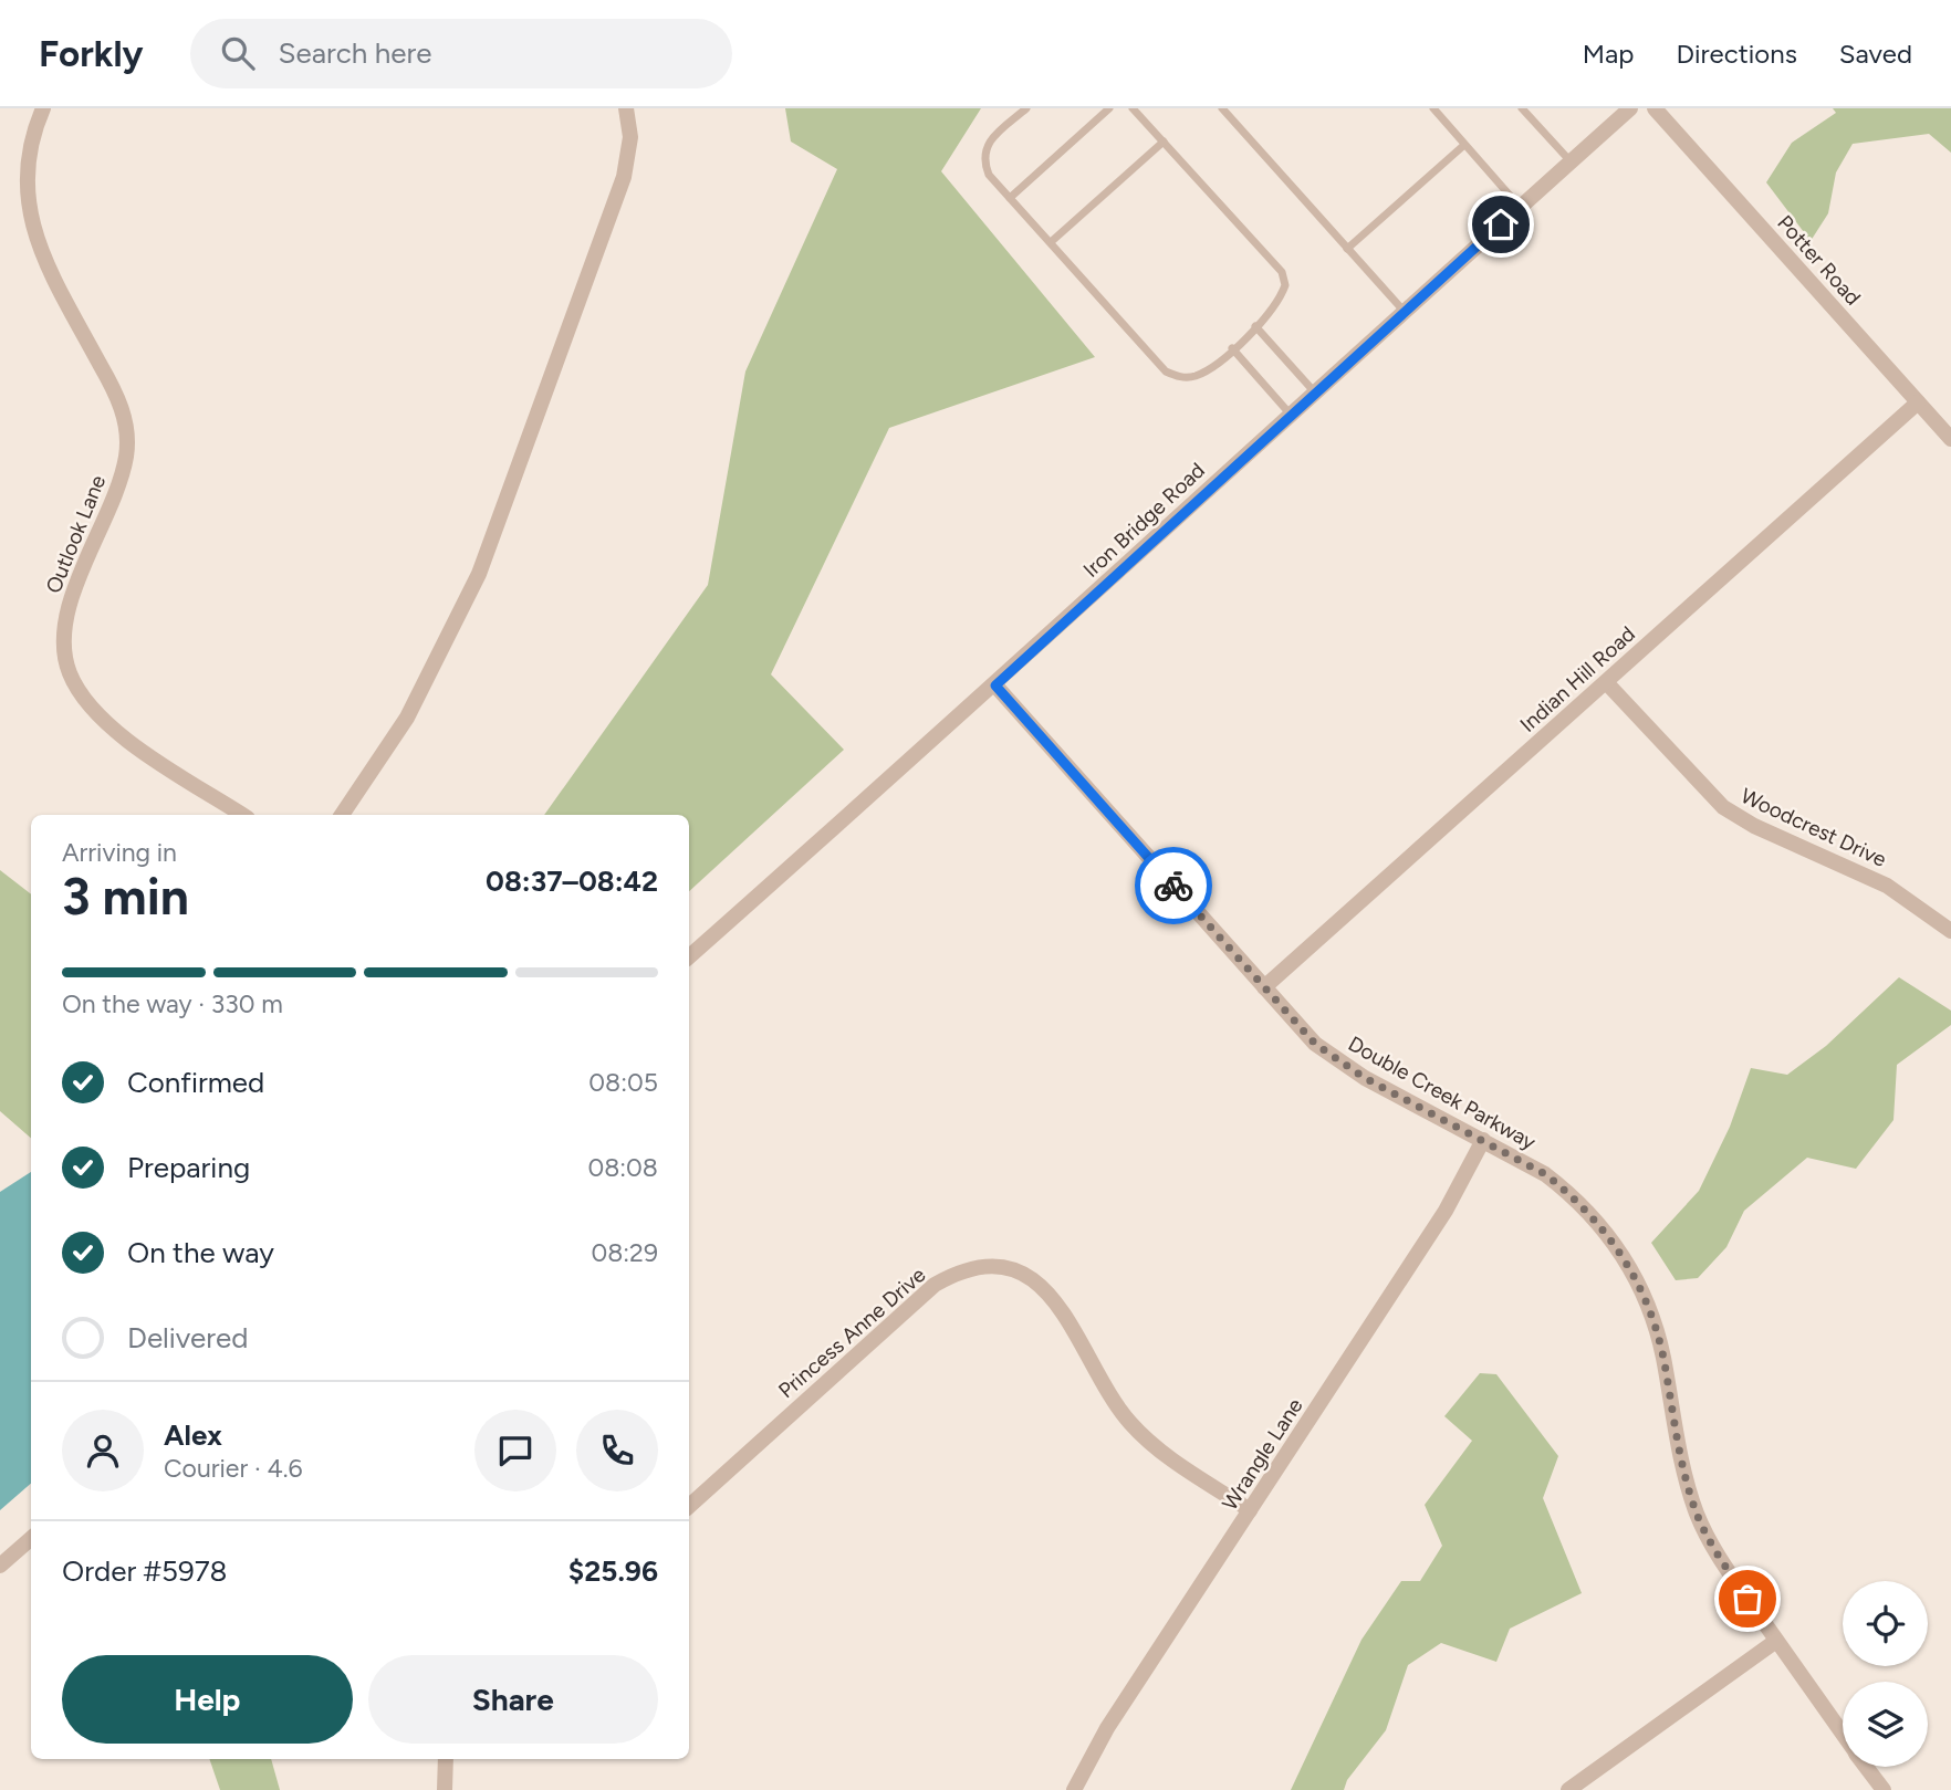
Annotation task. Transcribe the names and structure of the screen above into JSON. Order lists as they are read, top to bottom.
{
  "streets": {
    "street": [
      "Potter Road",
      "Iron Bridge Road",
      "Outlook Lane",
      "Indian Hill Road",
      "Woodcrest Drive",
      "Double Creek Parkway",
      "Princess Anne Drive",
      "Wrangle Lane"
    ]
  },
  "crossings": [
    ["Potter Road", "Indian Hill Road"],
    ["Iron Bridge Road", "Double Creek Parkway"],
    ["Indian Hill Road", "Woodcrest Drive"],
    ["Indian Hill Road", "Double Creek Parkway"],
    ["Double Creek Parkway", "Wrangle Lane"],
    ["Princess Anne Drive", "Wrangle Lane"]
  ],
  "page": {
    "header": "Forkly",
    "search": "Search here",
    "nav": ["Map", "Directions", "Saved"],
    "heading": ["3 min", "Arriving in", "08:37–08:42"],
    "panel": [
      "Alex",
      "Courier · 4.6",
      "Order #5978",
      "$25.96"
    ],
    "bar": "On the way · 330 m",
    "list": [
      ["Confirmed", "08:05"],
      ["Preparing", "08:08"],
      ["On the way", "08:29"],
      "Delivered"
    ],
    "buttons": ["Help", "Share"]
  }
}
